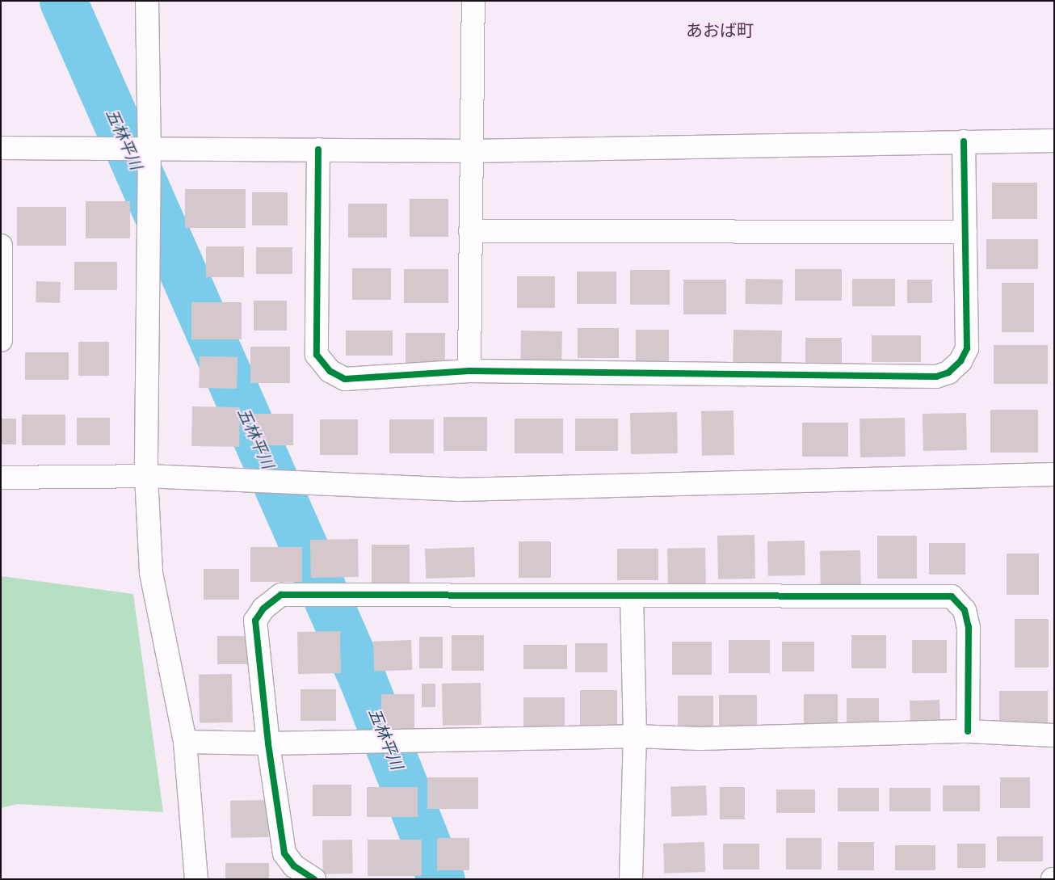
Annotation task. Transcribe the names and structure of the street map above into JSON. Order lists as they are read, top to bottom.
{
  "districts": ["あおば町"],
  "water": ["五林平川"]
}
